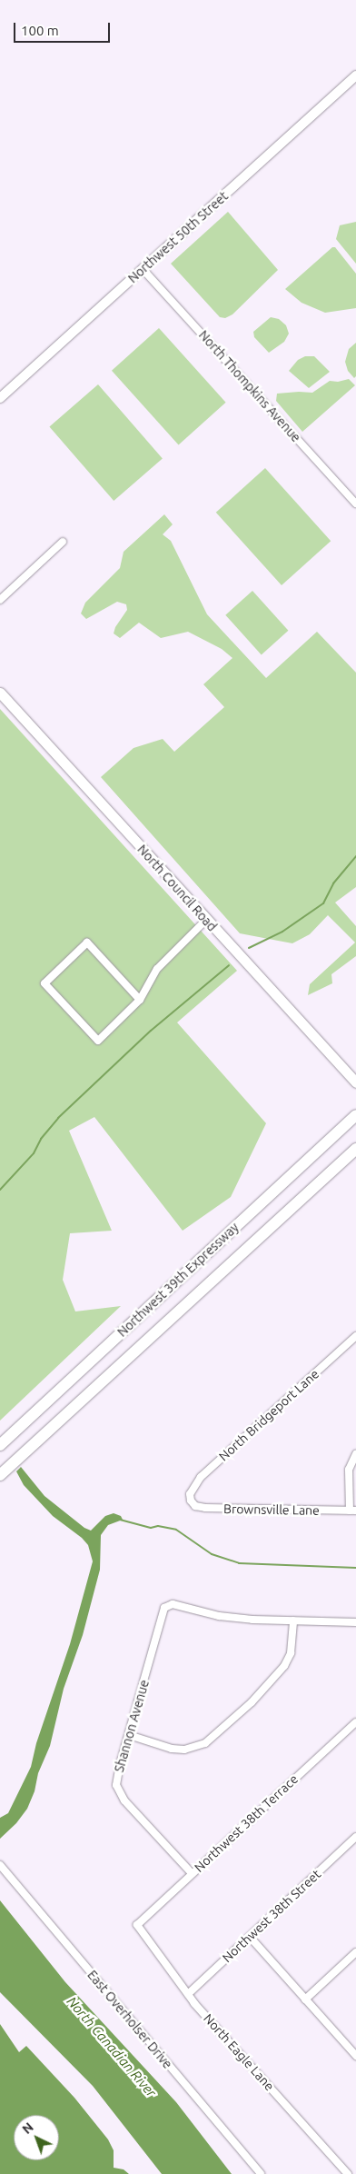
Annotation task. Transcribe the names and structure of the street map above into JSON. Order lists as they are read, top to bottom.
{
  "streets": {
    "highway": ["Northwest 39th Expressway"],
    "main road": ["North Council Road"],
    "street": [
      "Northwest 50th Street",
      "North Thompkins Avenue",
      "North Bridgeport Lane",
      "Brownsville Lane",
      "Shannon Avenue",
      "Northwest 38th Terrace",
      "Northwest 38th Street",
      "East Overholser Drive",
      "North Eagle Lane"
    ]
  },
  "crossings": [
    ["Northwest 50th Street", "North Thompkins Avenue"],
    ["North Bridgeport Lane", "Brownsville Lane"],
    ["Shannon Avenue", "Northwest 38th Terrace"],
    ["Northwest 38th Terrace", "North Eagle Lane"],
    ["Northwest 38th Street", "North Eagle Lane"]
  ],
  "water": ["North Canadian River"],
  "scale_bar": "100 m",
  "north": "top left"
}
